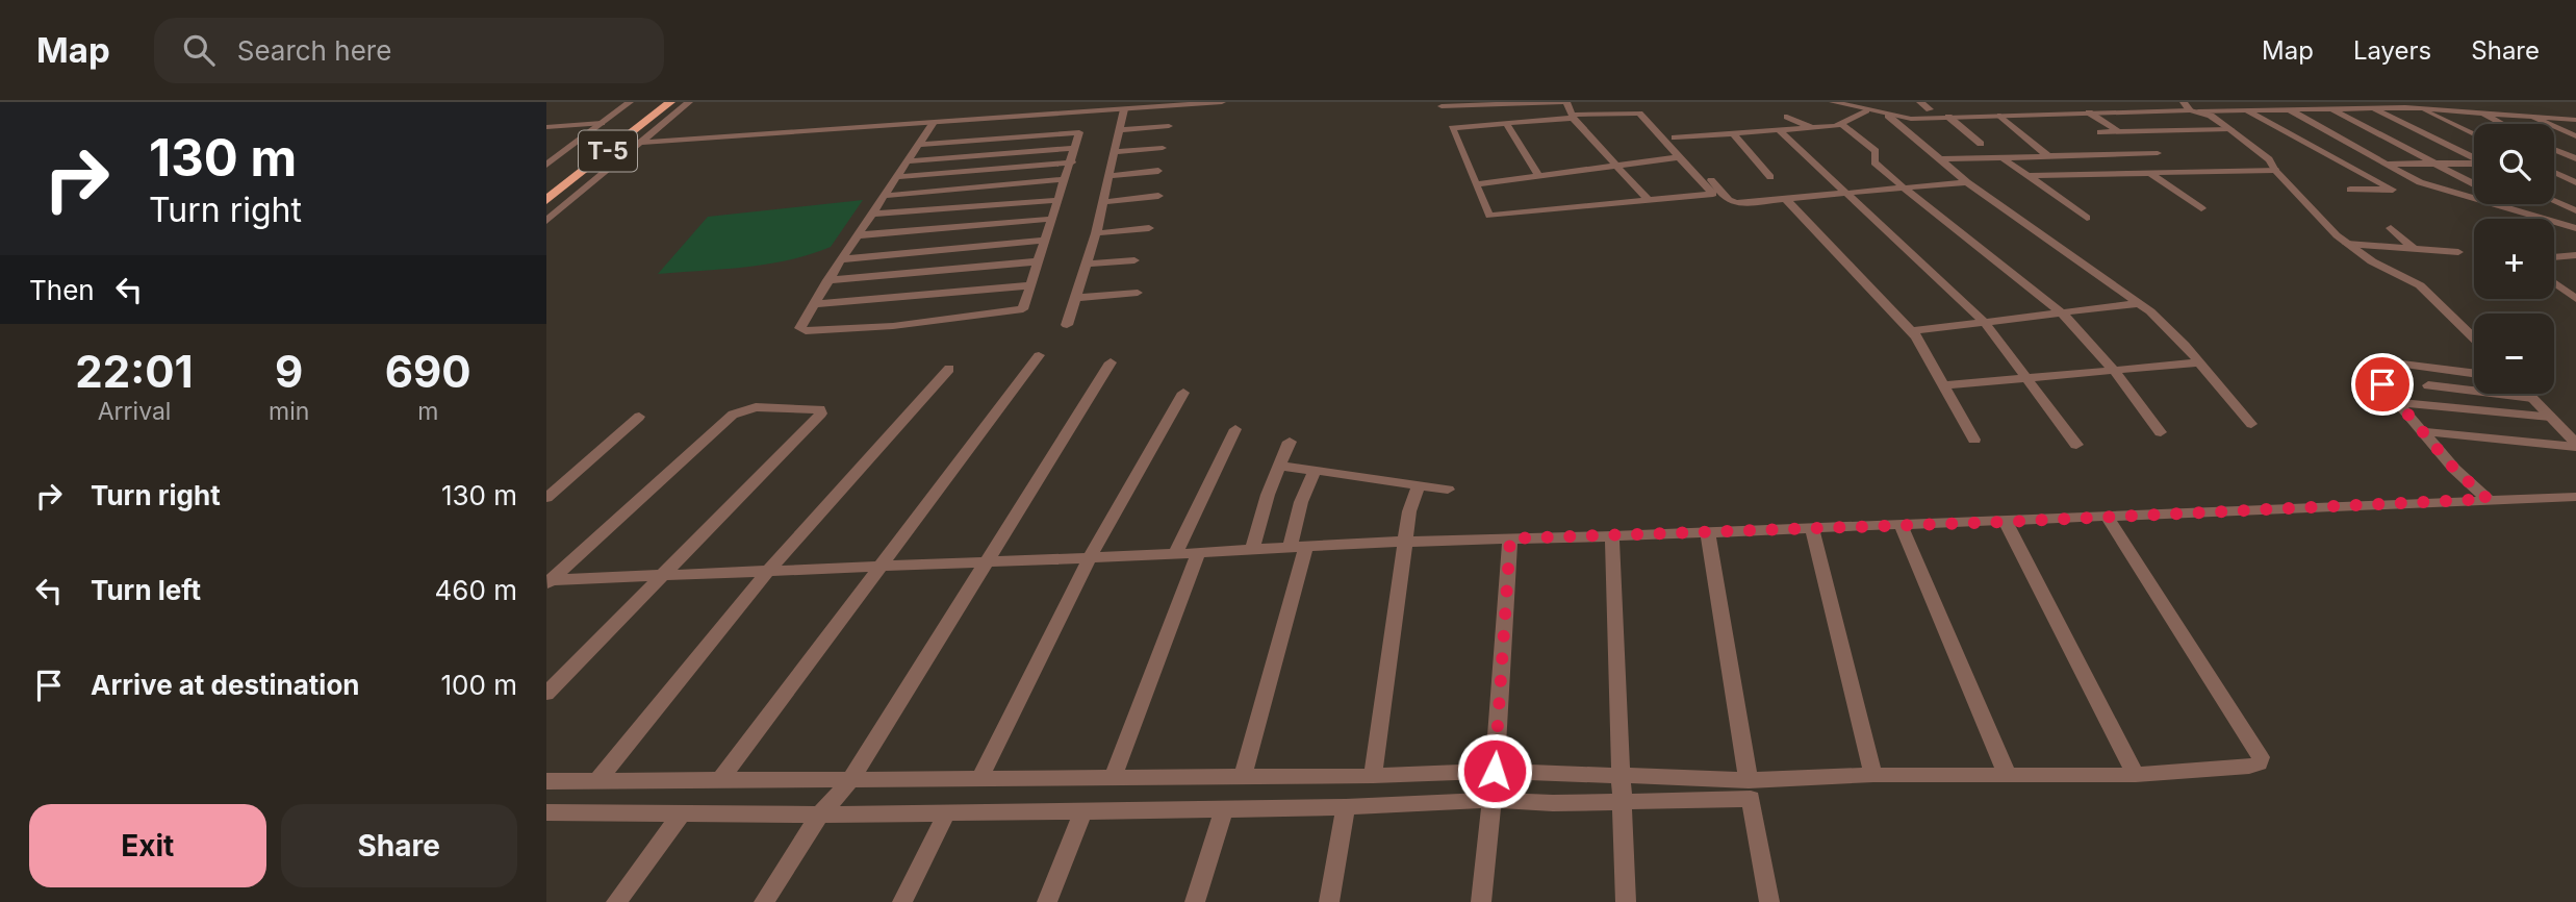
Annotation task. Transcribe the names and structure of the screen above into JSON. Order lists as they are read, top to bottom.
{
  "streets": {
    "highway": ["T-5"]
  },
  "page": {
    "header": "Map",
    "search": "Search here",
    "nav": ["Map", "Layers", "Share"],
    "turn": ["130 m", "Turn right"],
    "map_buttons": ["+", "−"],
    "then": "Then",
    "eta": [
      "22:01",
      "Arrival",
      "9",
      "min",
      "690",
      "m"
    ],
    "list": [
      {
        "name": "Turn right",
        "value": "130 m"
      },
      {
        "name": "Turn left",
        "value": "460 m"
      },
      {
        "name": "Arrive at destination",
        "value": "100 m"
      }
    ],
    "buttons": ["Exit", "Share"]
  }
}
